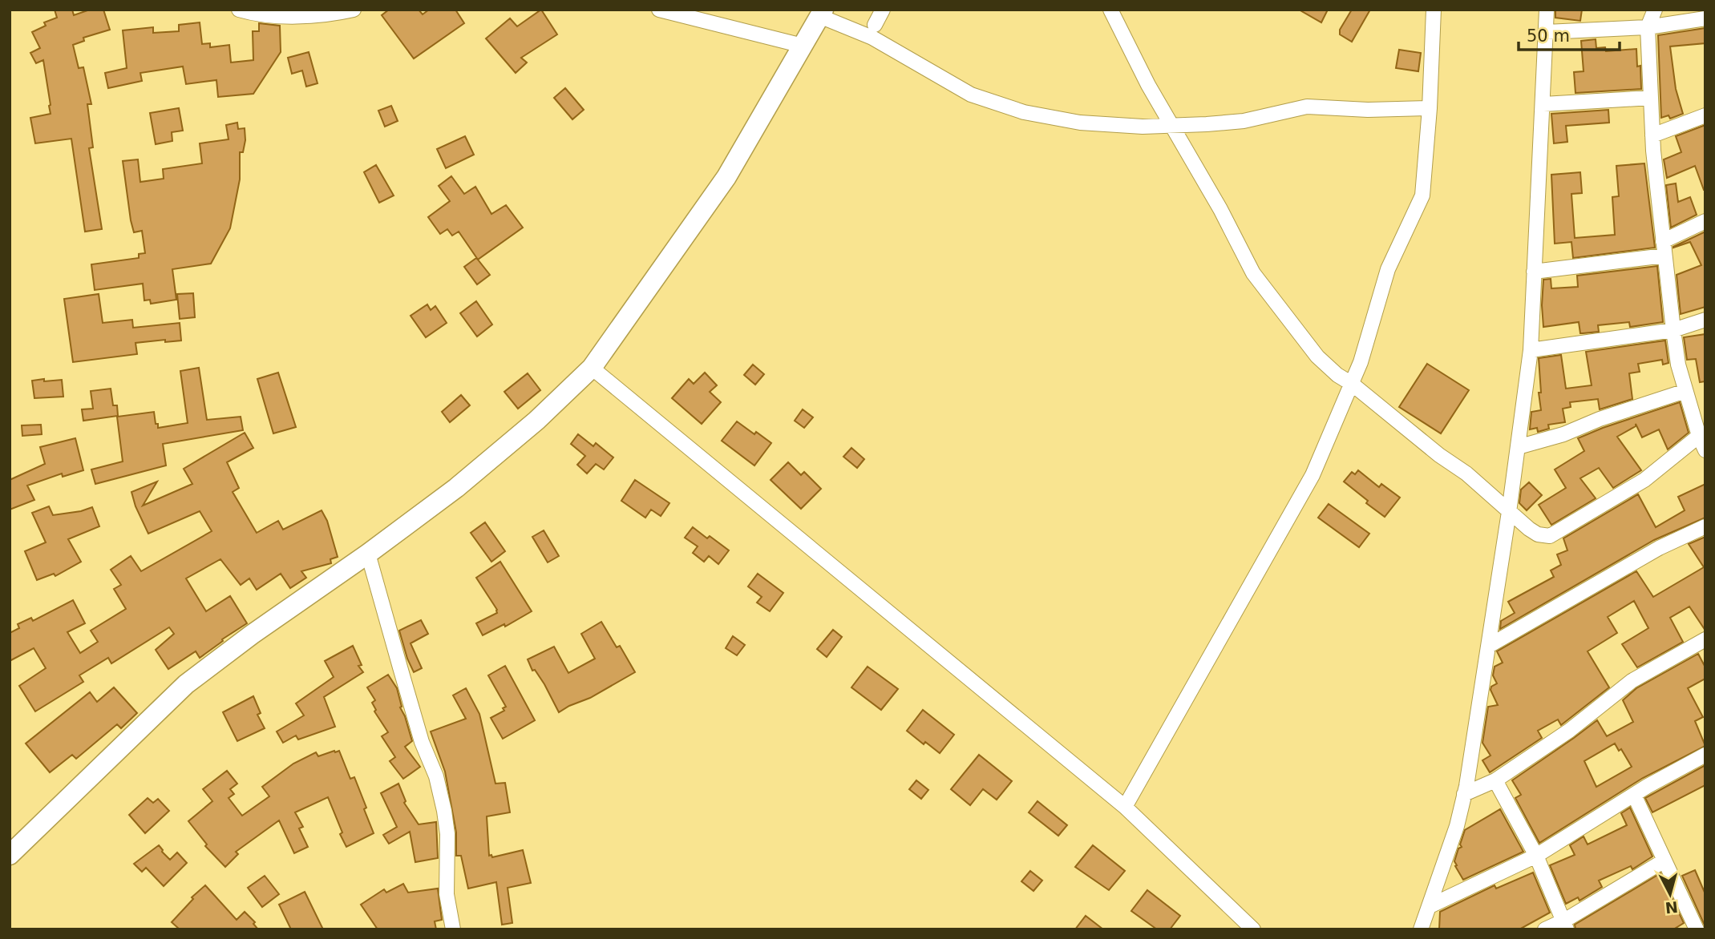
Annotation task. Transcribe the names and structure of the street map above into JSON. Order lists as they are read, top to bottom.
{
  "scale_bar": "50 m",
  "north": "bottom"
}
